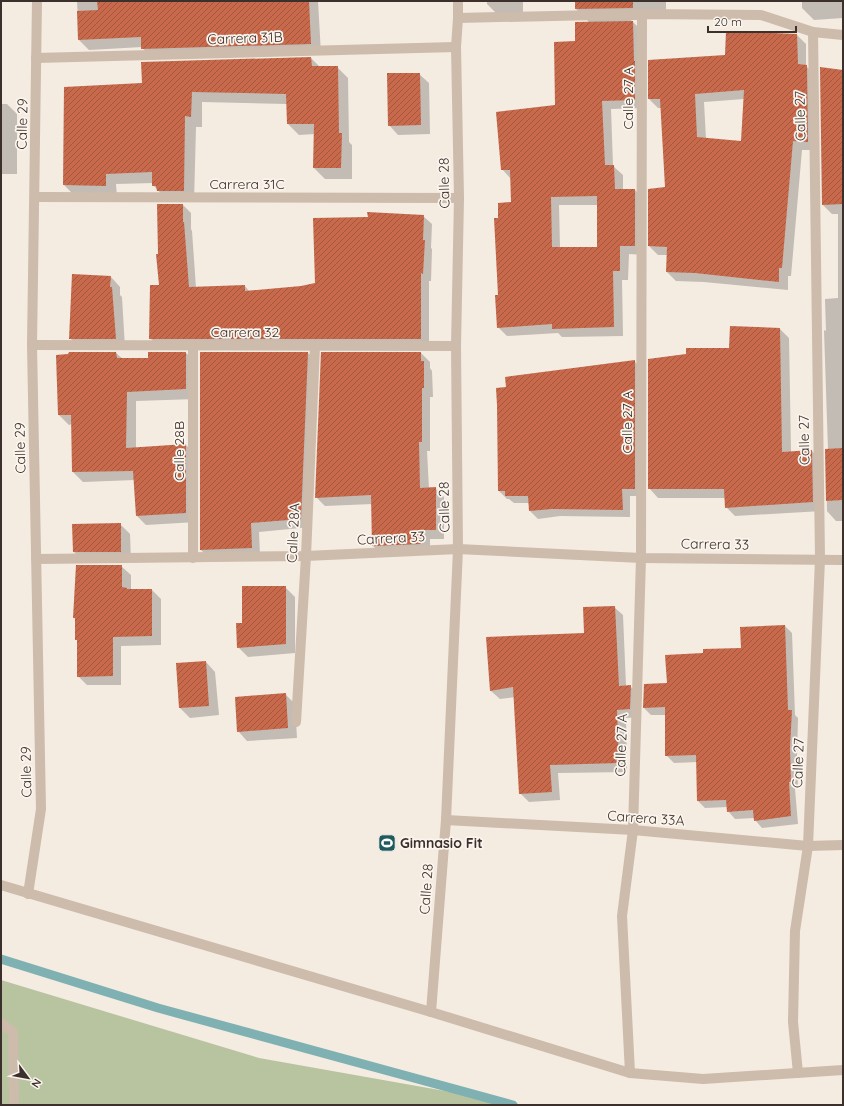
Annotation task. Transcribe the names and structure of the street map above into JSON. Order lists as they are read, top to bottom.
{
  "streets": {
    "street": [
      "Carrera 31B",
      "Calle 27 A",
      "Calle 27",
      "Calle 29",
      "Calle 28",
      "Carrera 31C",
      "Carrera 32",
      "Calle 28B",
      "Calle 28A",
      "Carrera 33",
      "Carrera 33A"
    ]
  },
  "crossings": [
    ["Carrera 31B", "Calle 29"],
    ["Carrera 31B", "Calle 28"],
    ["Calle 27 A", "Carrera 33"],
    ["Calle 27 A", "Carrera 33A"],
    ["Calle 27", "Carrera 33"],
    ["Calle 27", "Carrera 33A"],
    ["Calle 29", "Carrera 31C"],
    ["Calle 29", "Carrera 32"],
    ["Calle 29", "Carrera 33"],
    ["Calle 28", "Carrera 31C"],
    ["Calle 28", "Carrera 32"],
    ["Calle 28", "Carrera 33"],
    ["Calle 28", "Carrera 33A"],
    ["Carrera 32", "Calle 28B"],
    ["Carrera 32", "Calle 28A"],
    ["Calle 28B", "Carrera 33"],
    ["Calle 28A", "Carrera 33"]
  ],
  "places": {
    "sports": ["Gimnasio Fit"]
  },
  "scale_bar": "20 m",
  "north": "bottom right"
}
